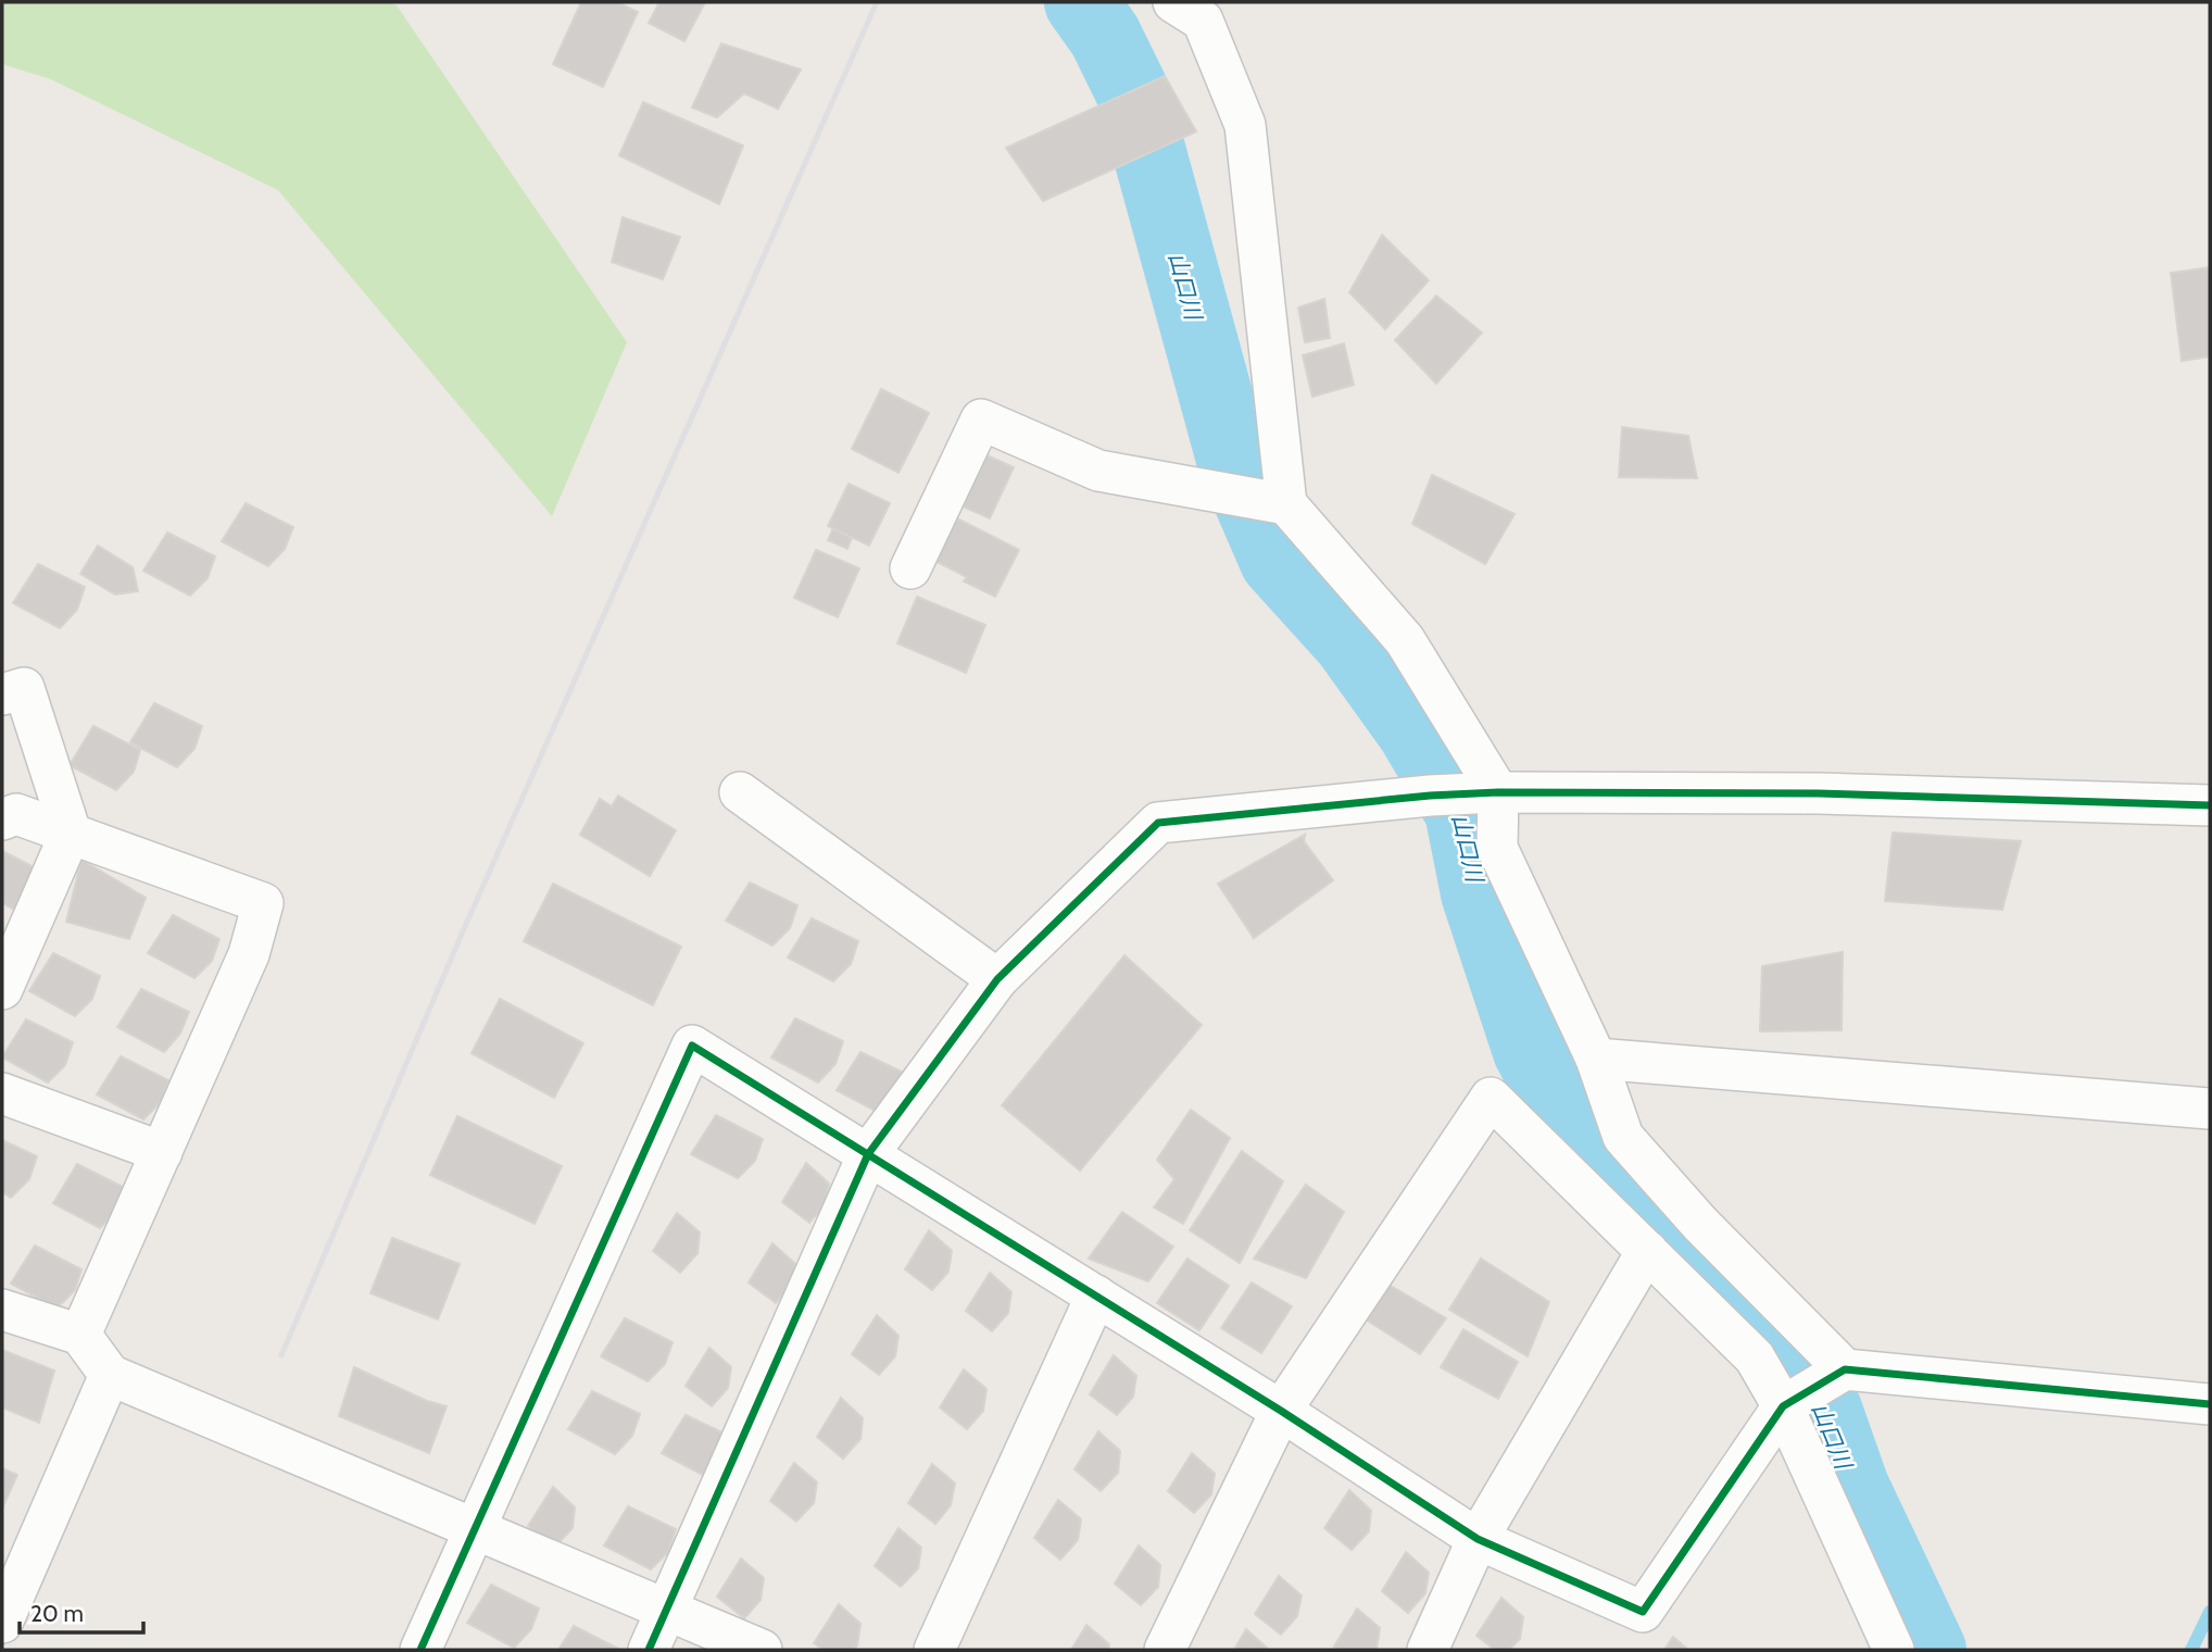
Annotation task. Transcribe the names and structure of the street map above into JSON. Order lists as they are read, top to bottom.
{
  "water": ["山口川"],
  "scale_bar": "20 m"
}
